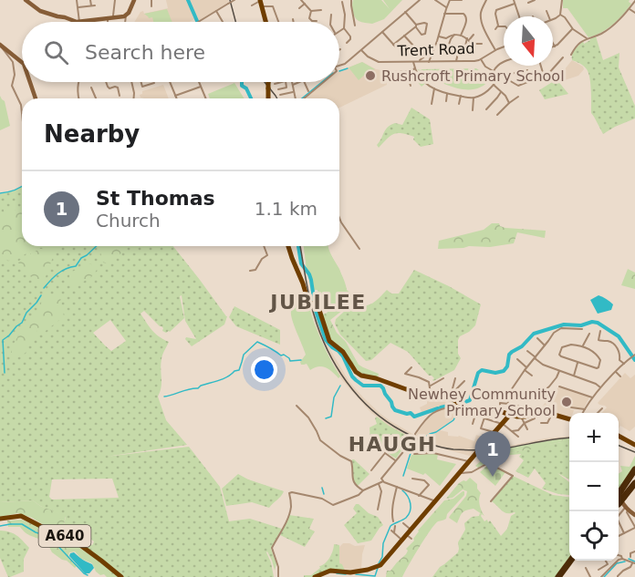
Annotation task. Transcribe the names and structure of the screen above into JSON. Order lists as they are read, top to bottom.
{
  "streets": {
    "main road": ["A640"],
    "street": ["Trent Road"]
  },
  "districts": ["JUBILEE", "HAUGH"],
  "places": ["Rushcroft Primary School", "Newhey Community Primary School"],
  "north": "bottom",
  "page": {
    "search": "Search here",
    "heading": "Nearby",
    "list": [
      {
        "mark": "1",
        "name": "St Thomas",
        "note": "Church",
        "value": "1.1 km"
      }
    ],
    "map_buttons": ["+", "−"],
    "pins": "1"
  }
}
